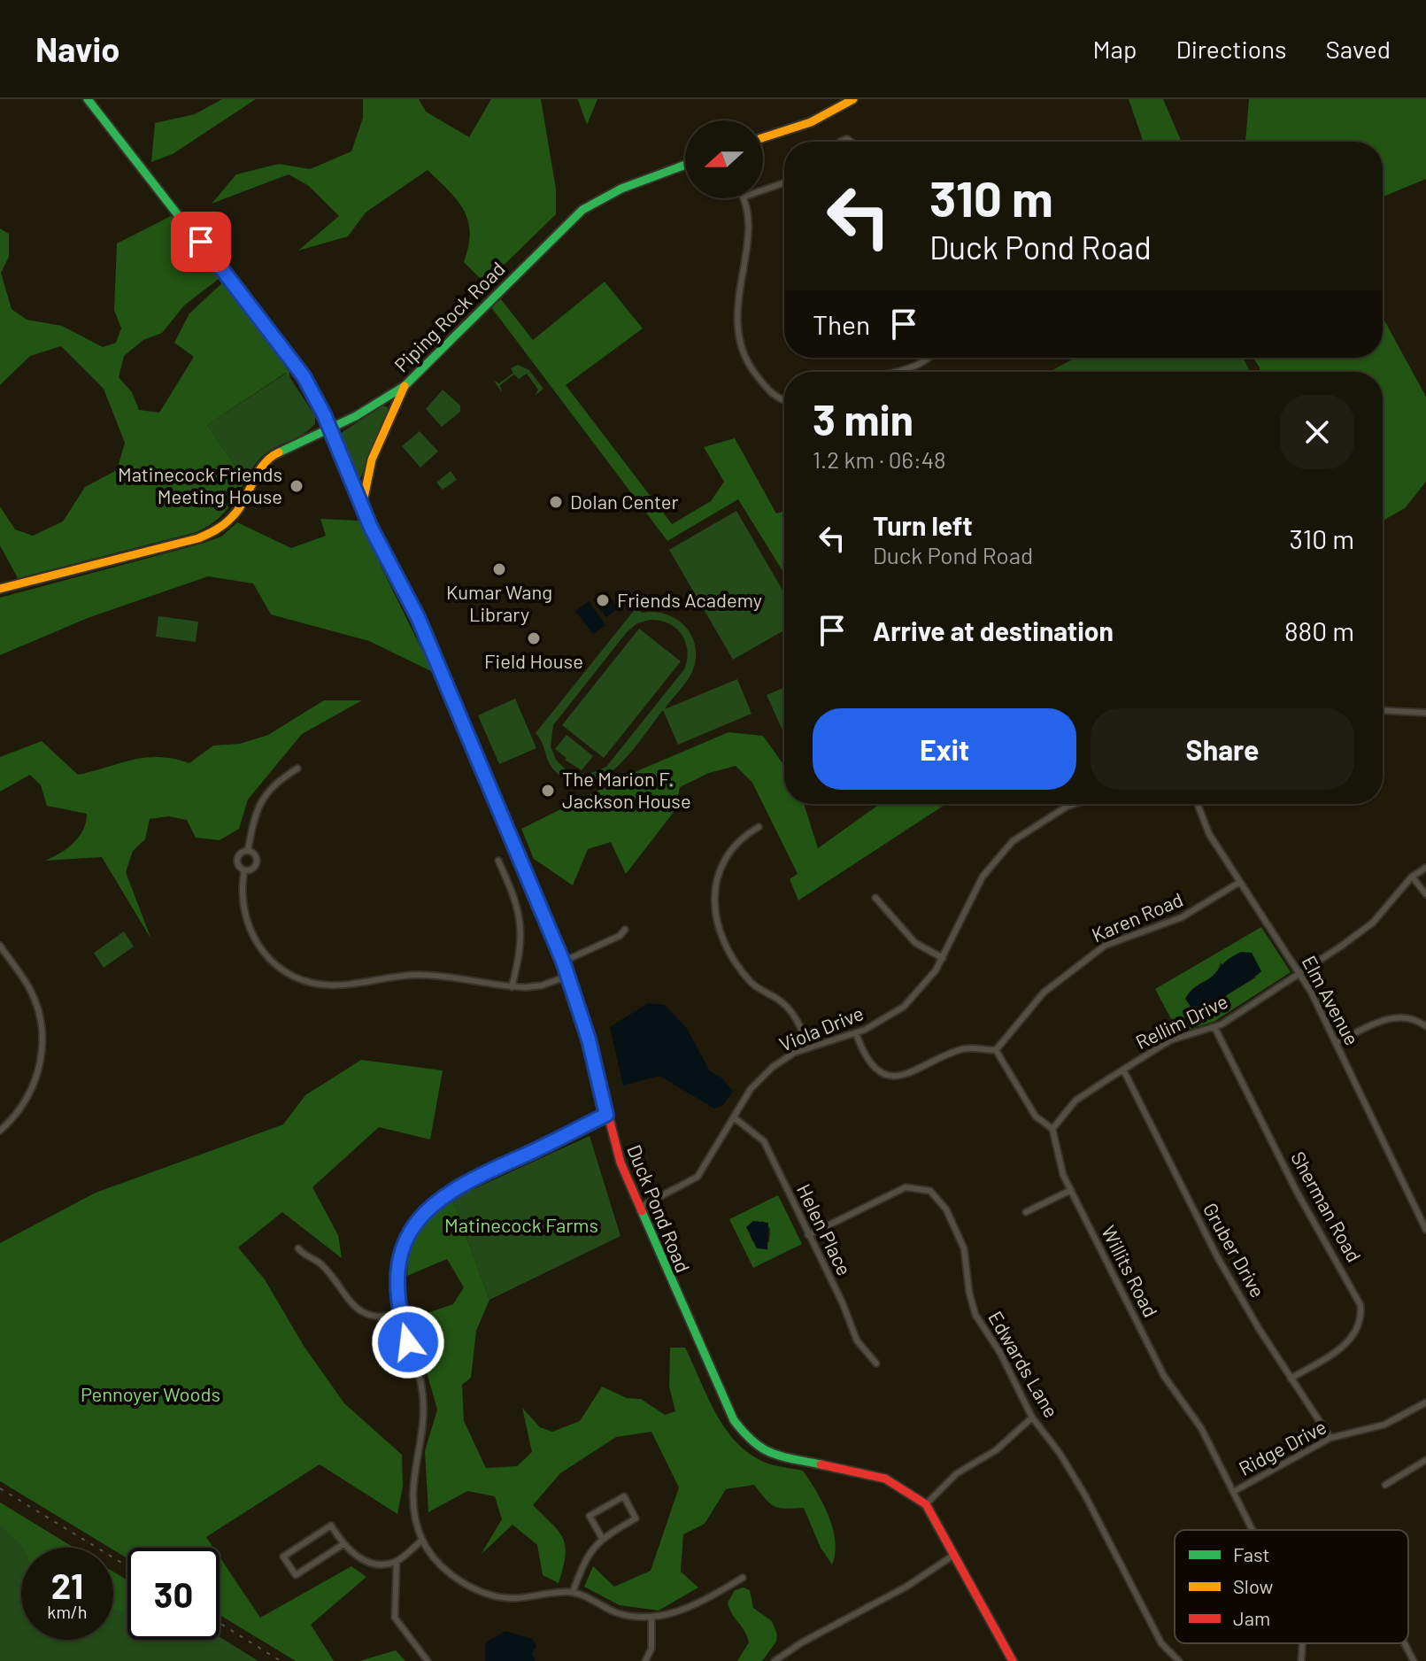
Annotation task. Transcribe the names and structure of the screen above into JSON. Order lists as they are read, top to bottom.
{
  "streets": {
    "street": [
      "Piping Rock Road",
      "Karen Road",
      "Elm Avenue",
      "Rellim Drive",
      "Viola Drive",
      "Sherman Road",
      "Duck Pond Road",
      "Helen Place",
      "Gruber Drive",
      "Willits Road",
      "Edwards Lane",
      "Ridge Drive"
    ]
  },
  "crossings": [
    ["Piping Rock Road", "Duck Pond Road"],
    ["Karen Road", "Elm Avenue"],
    ["Elm Avenue", "Rellim Drive"],
    ["Rellim Drive", "Sherman Road"],
    ["Rellim Drive", "Gruber Drive"],
    ["Rellim Drive", "Willits Road"],
    ["Viola Drive", "Duck Pond Road"],
    ["Viola Drive", "Helen Place"],
    ["Sherman Road", "Gruber Drive"],
    ["Helen Place", "Edwards Lane"],
    ["Gruber Drive", "Ridge Drive"],
    ["Willits Road", "Ridge Drive"]
  ],
  "parks": ["Matinecock Farms", "Pennoyer Woods"],
  "places": [
    "Matinecock Friends Meeting House",
    "Dolan Center",
    "Kumar Wang Library",
    "Friends Academy",
    "Field House",
    "The Marion F. Jackson House"
  ],
  "legend": ["Fast", "Slow", "Jam"],
  "north": "left",
  "page": {
    "header": "Navio",
    "nav": ["Map", "Directions", "Saved"],
    "turn": ["310 m", "Duck Pond Road"],
    "then": "Then",
    "heading": ["3 min", "1.2 km · 06:48"],
    "list": [
      {
        "name": "Turn left",
        "note": "Duck Pond Road",
        "value": "310 m"
      },
      {
        "name": "Arrive at destination",
        "value": "880 m"
      }
    ],
    "buttons": ["Exit", "Share"],
    "speed": "21 km/h",
    "limit": "30"
  }
}
